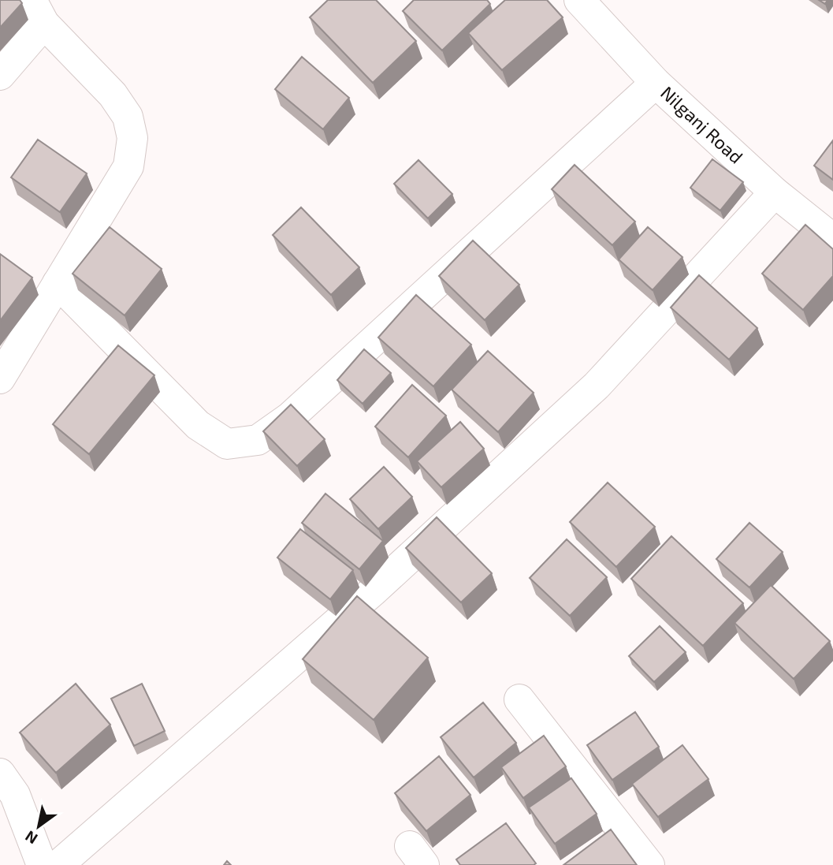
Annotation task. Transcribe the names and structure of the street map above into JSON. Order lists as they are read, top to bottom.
{
  "streets": {
    "street": ["Nilganj Road"]
  },
  "north": "bottom left"
}
